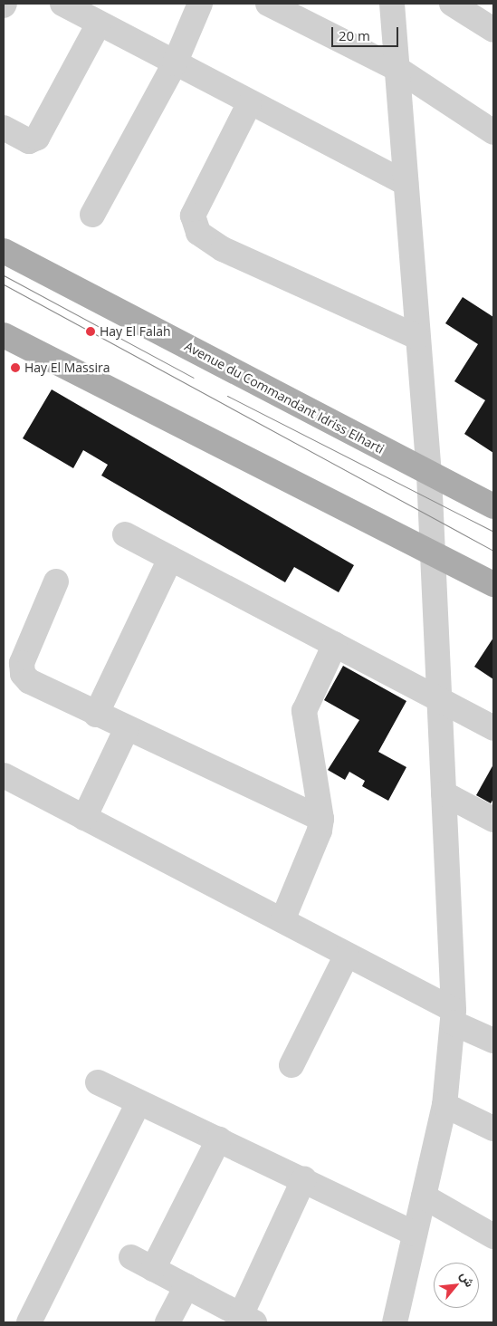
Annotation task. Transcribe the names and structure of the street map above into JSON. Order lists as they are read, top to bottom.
{
  "streets": {
    "main road": ["Avenue du Commandant Idriss Elharti"]
  },
  "places": ["Hay El Falah", "Hay El Massira"],
  "scale_bar": "20 m",
  "north": "top right"
}
